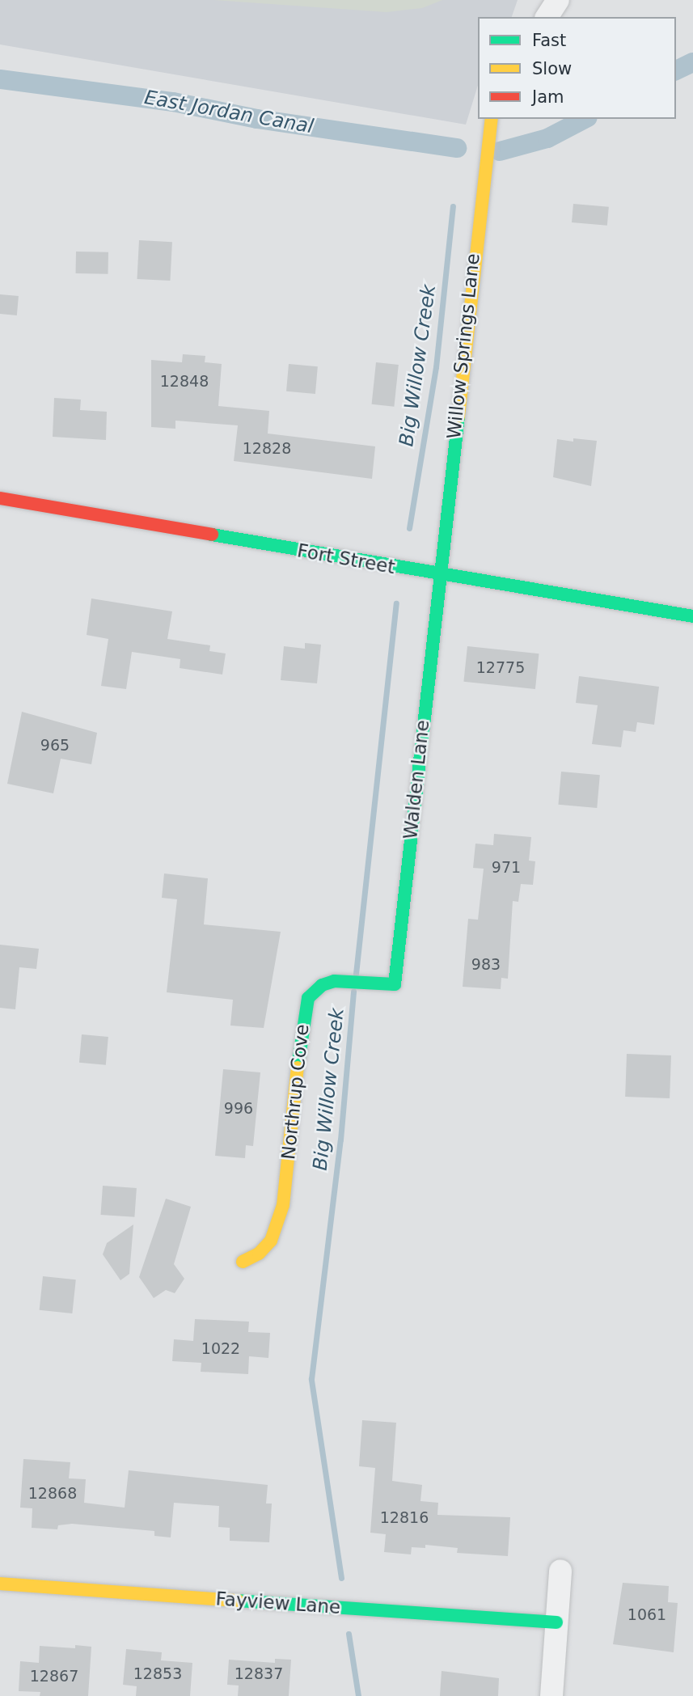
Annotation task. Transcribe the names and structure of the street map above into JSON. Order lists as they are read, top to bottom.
{
  "streets": {
    "street": [
      "Willow Springs Lane",
      "Fort Street",
      "Walden Lane",
      "Northrup Cove",
      "Fayview Lane"
    ]
  },
  "crossings": [
    ["Willow Springs Lane", "Fort Street"],
    ["Willow Springs Lane", "Walden Lane"],
    ["Fort Street", "Walden Lane"],
    ["Walden Lane", "Northrup Cove"]
  ],
  "water": ["East Jordan Canal", "Big Willow Creek"],
  "house_numbers": [
    "12848",
    "12828",
    "12775",
    "965",
    "971",
    "983",
    "996",
    "1022",
    "12868",
    "12816",
    "1061",
    "12853",
    "12837",
    "12867"
  ],
  "legend": ["Fast", "Slow", "Jam"]
}
